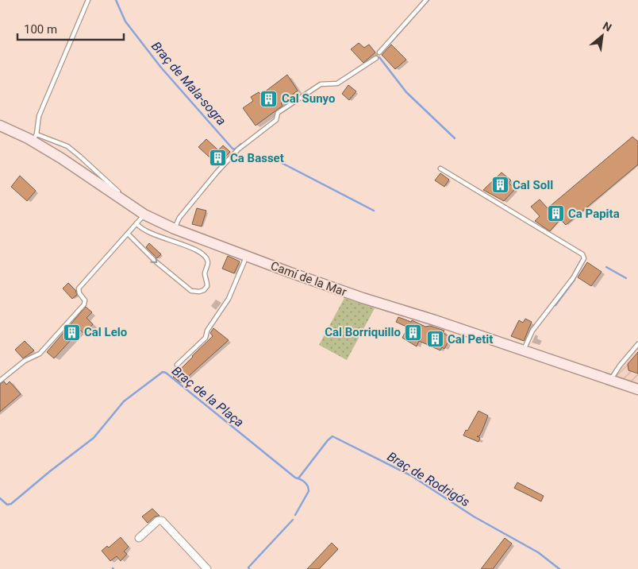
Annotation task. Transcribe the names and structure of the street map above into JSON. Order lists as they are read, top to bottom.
{
  "streets": {
    "main road": ["Camí de la Mar"]
  },
  "water": ["Braç de Mala-sogra", "Braç de la Plaça", "Braç de Rodrigós"],
  "places": {
    "building": [
      "Cal Sunyo",
      "Ca Basset",
      "Cal Soll",
      "Ca Papita",
      "Cal Lelo",
      "Cal Borriquillo",
      "Cal Petit"
    ]
  },
  "scale_bar": "100 m",
  "north": "top right"
}
